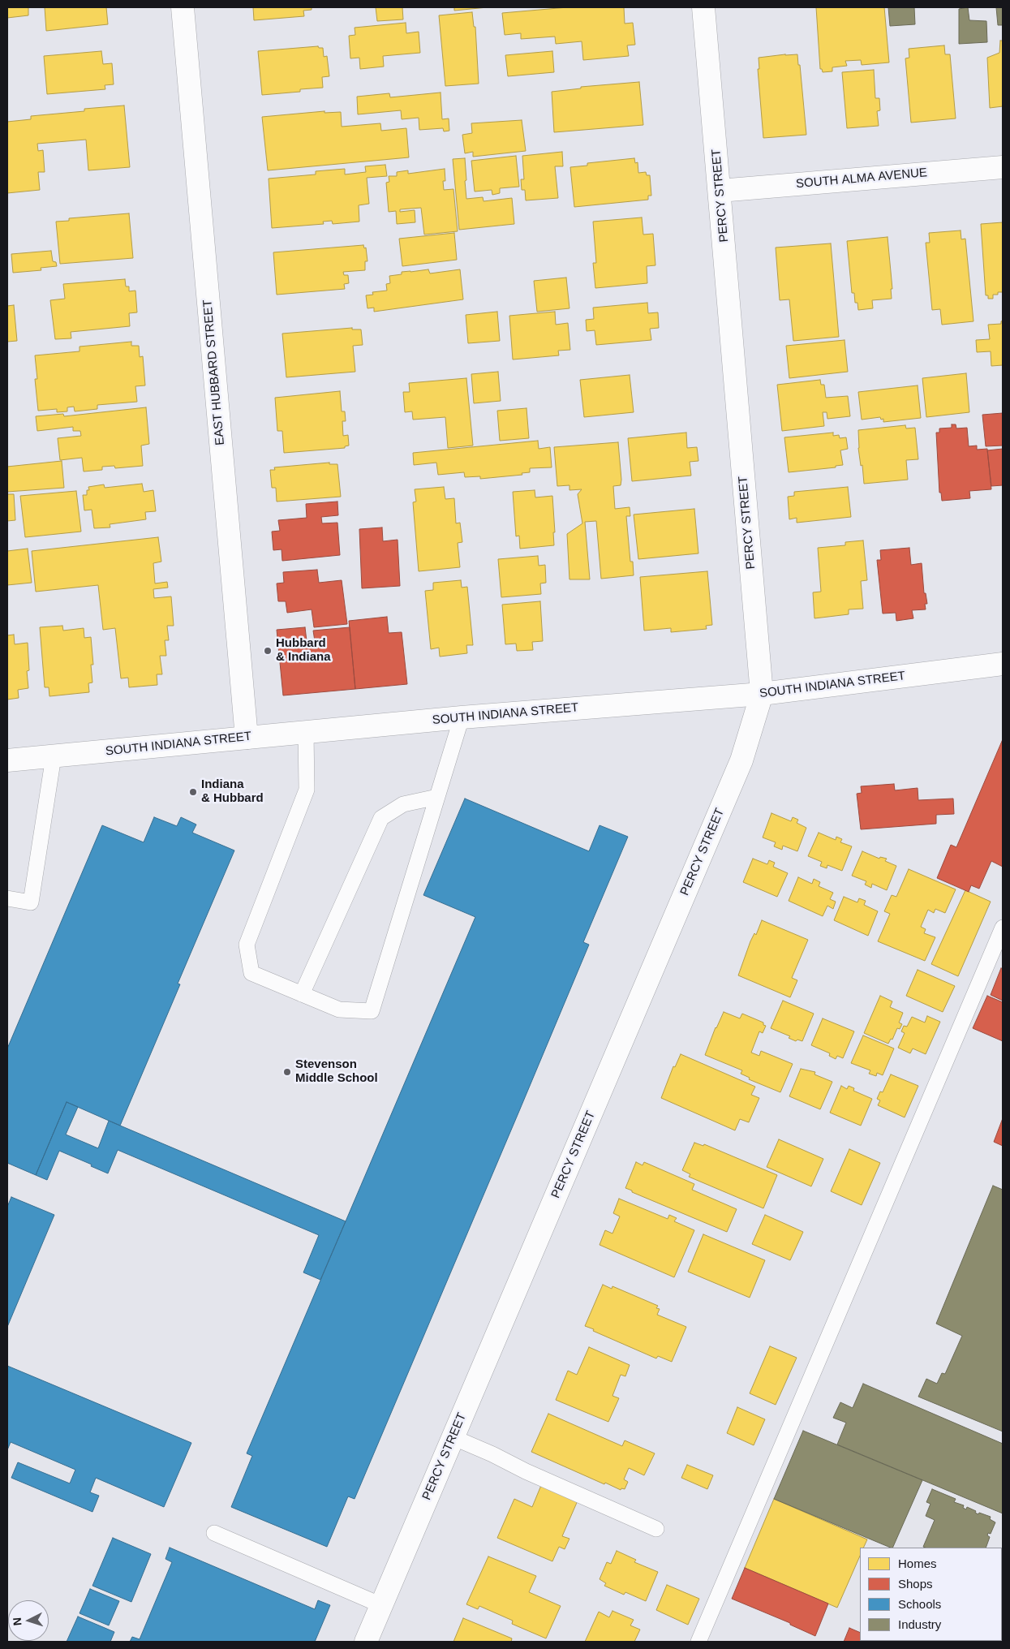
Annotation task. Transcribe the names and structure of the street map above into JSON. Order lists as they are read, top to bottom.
{
  "streets": {
    "street": [
      "SOUTH ALMA AVENUE",
      "PERCY STREET",
      "EAST HUBBARD STREET",
      "SOUTH INDIANA STREET"
    ]
  },
  "crossings": [
    ["SOUTH ALMA AVENUE", "PERCY STREET"],
    ["PERCY STREET", "SOUTH INDIANA STREET"],
    ["EAST HUBBARD STREET", "SOUTH INDIANA STREET"]
  ],
  "places": ["Hubbard & Indiana", "Indiana & Hubbard", "Stevenson Middle School"],
  "legend": [
    "Homes",
    "Shops",
    "Schools",
    "Industry"
  ],
  "north": "left"
}
